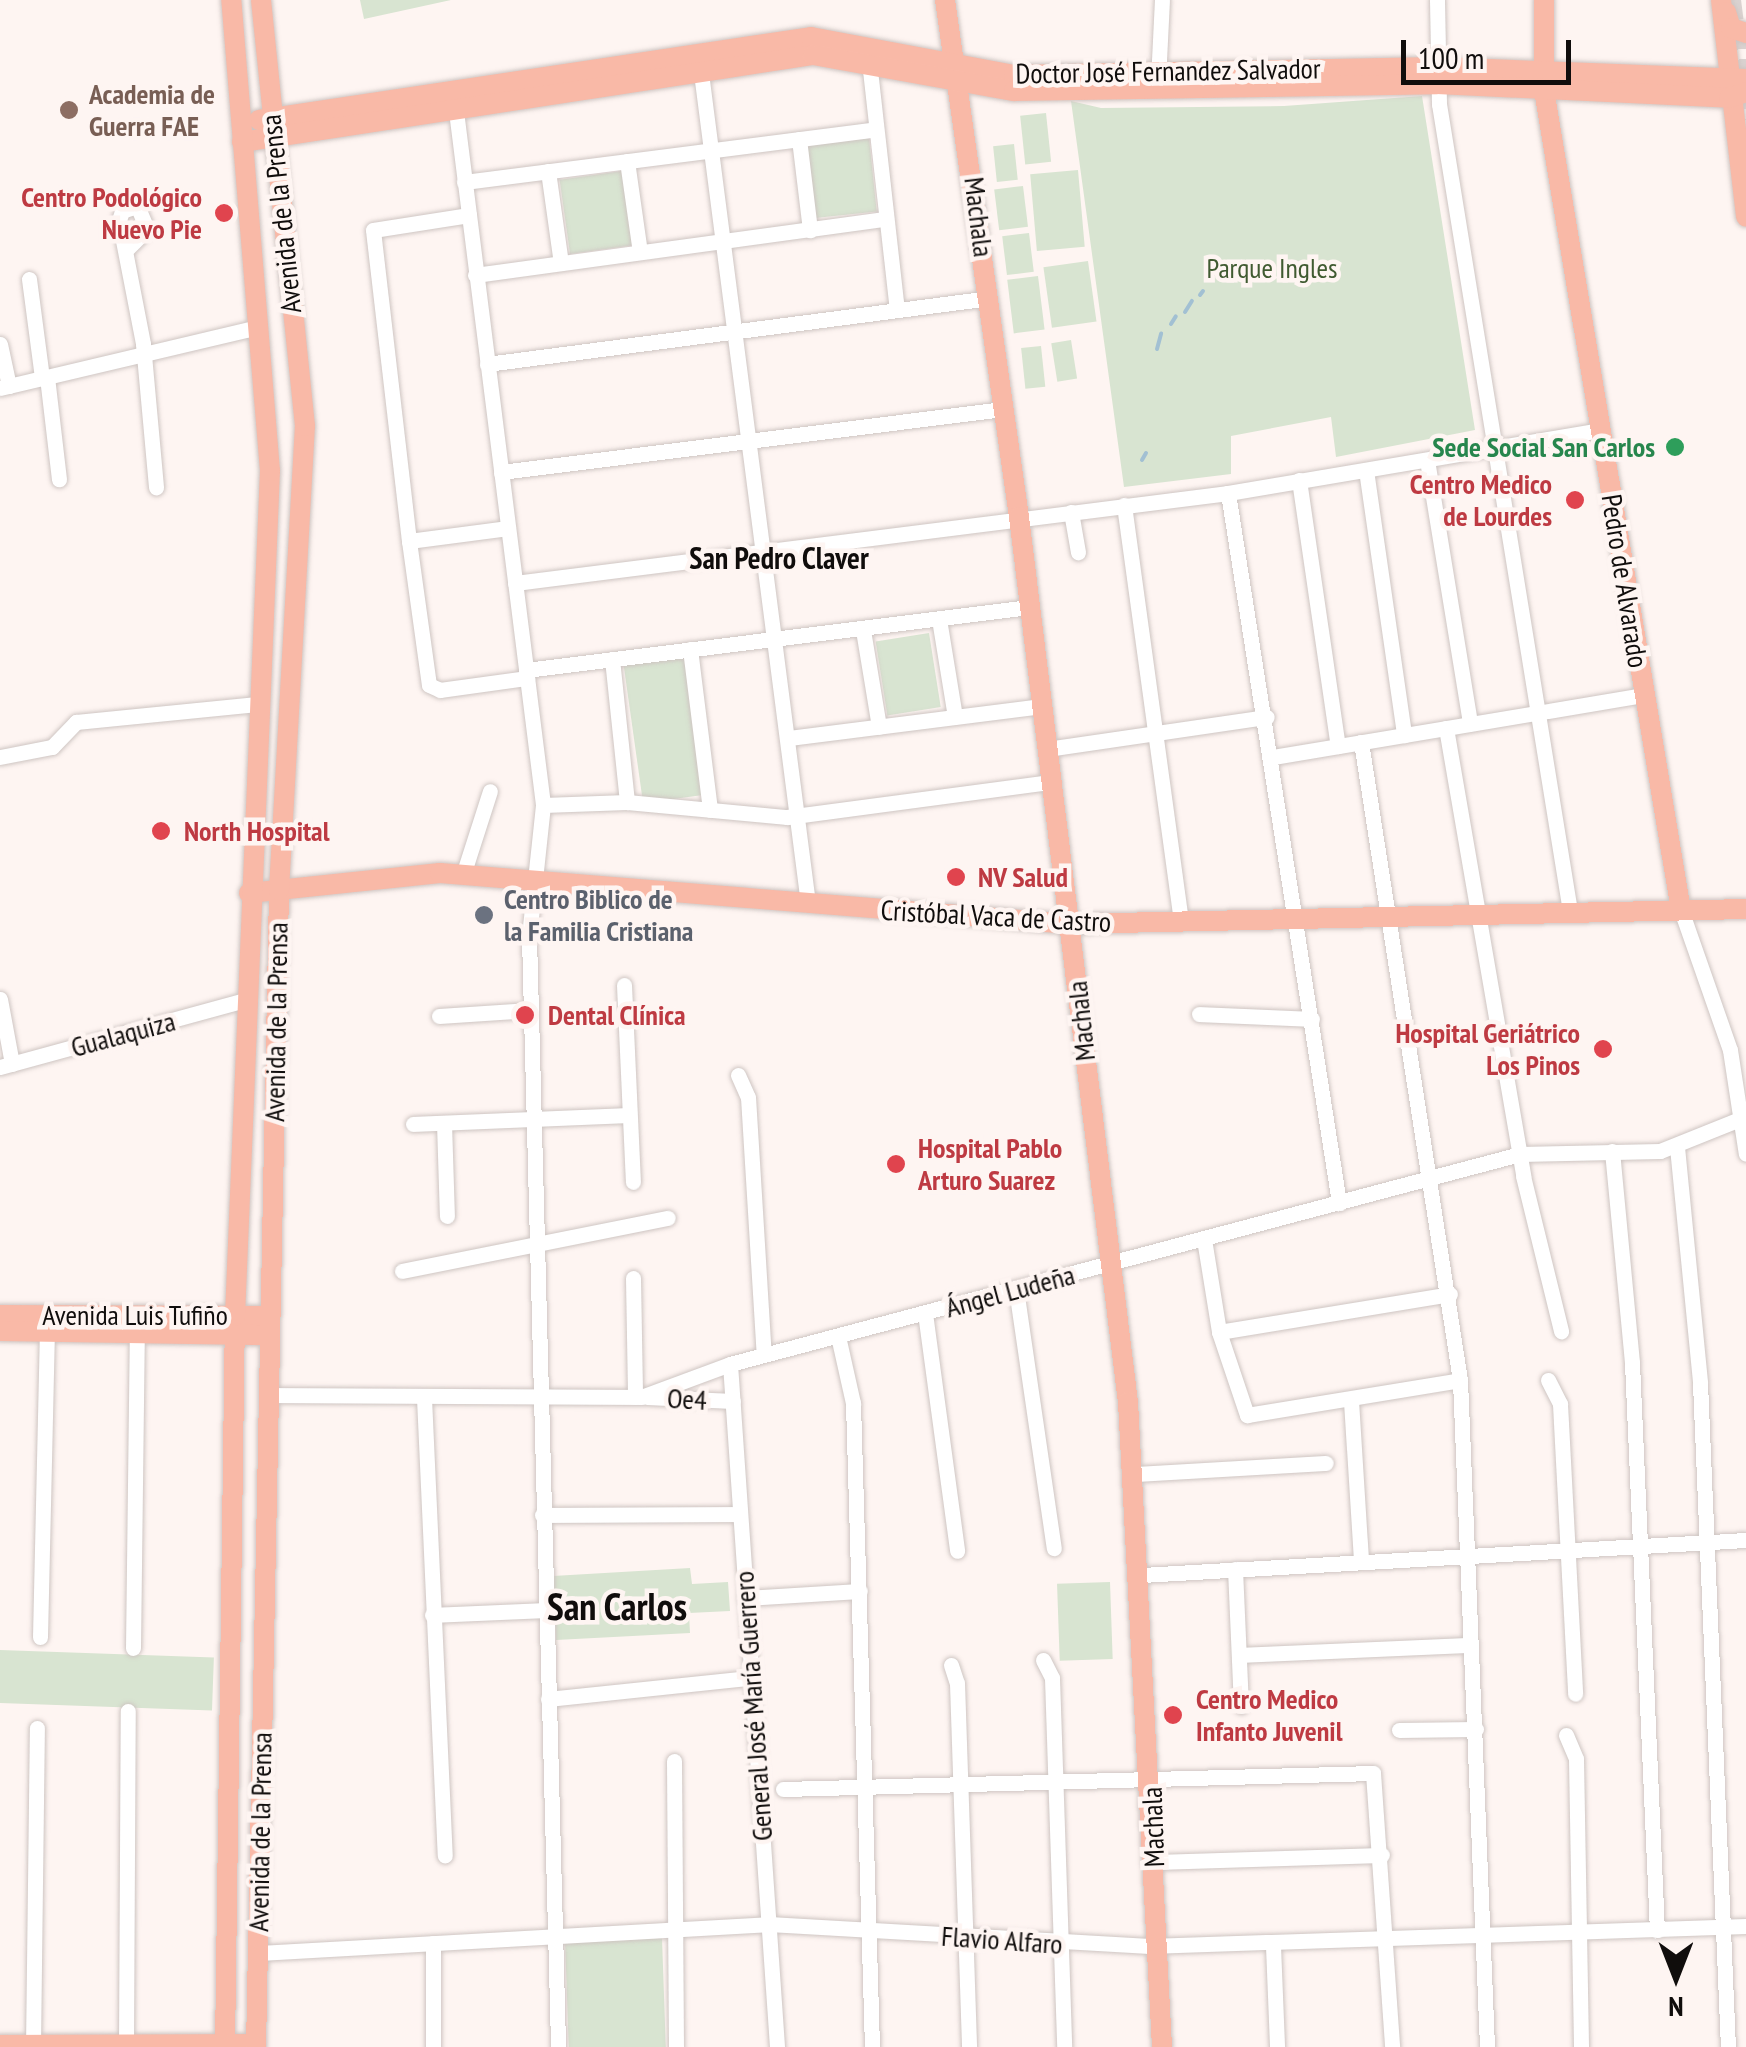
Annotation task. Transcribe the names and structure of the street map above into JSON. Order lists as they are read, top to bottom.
{
  "streets": {
    "main road": [
      "Doctor José Fernandez Salvador",
      "Avenida de la Prensa",
      "Machala",
      "Pedro de Alvarado",
      "Cristóbal Vaca de Castro",
      "Avenida Luis Tufiño"
    ],
    "street": [
      "Gualaquiza",
      "Ángel Ludeña",
      "Oe4",
      "General José María Guerrero",
      "Flavio Alfaro"
    ]
  },
  "crossings": [
    ["Doctor José Fernandez Salvador", "Avenida de la Prensa"],
    ["Doctor José Fernandez Salvador", "Machala"],
    ["Doctor José Fernandez Salvador", "Pedro de Alvarado"],
    ["Avenida de la Prensa", "Cristóbal Vaca de Castro"],
    ["Avenida de la Prensa", "Gualaquiza"],
    ["Avenida de la Prensa", "Ángel Ludeña"],
    ["Avenida de la Prensa", "Avenida Luis Tufiño"],
    ["Avenida de la Prensa", "Flavio Alfaro"],
    ["Machala", "Cristóbal Vaca de Castro"],
    ["Machala", "Ángel Ludeña"],
    ["Machala", "Flavio Alfaro"],
    ["Pedro de Alvarado", "Cristóbal Vaca de Castro"],
    ["Pedro de Alvarado", "Ángel Ludeña"],
    ["Ángel Ludeña", "Oe4"],
    ["Ángel Ludeña", "General José María Guerrero"],
    ["Oe4", "General José María Guerrero"],
    ["General José María Guerrero", "Flavio Alfaro"]
  ],
  "districts": ["San Pedro Claver", "San Carlos"],
  "parks": ["Parque Ingles"],
  "places": [
    "Academia de Guerra FAE",
    "Centro Podológico Nuevo Pie",
    "Sede Social San Carlos",
    "Centro Medico de Lourdes",
    "North Hospital",
    "NV Salud",
    "Centro Biblico de la Familia Cristiana",
    "Dental Clínica",
    "Hospital Geriátrico Los Pinos",
    "Hospital Pablo Arturo Suarez",
    "Centro Medico Infanto Juvenil"
  ],
  "scale_bar": "100 m",
  "north": "bottom"
}
